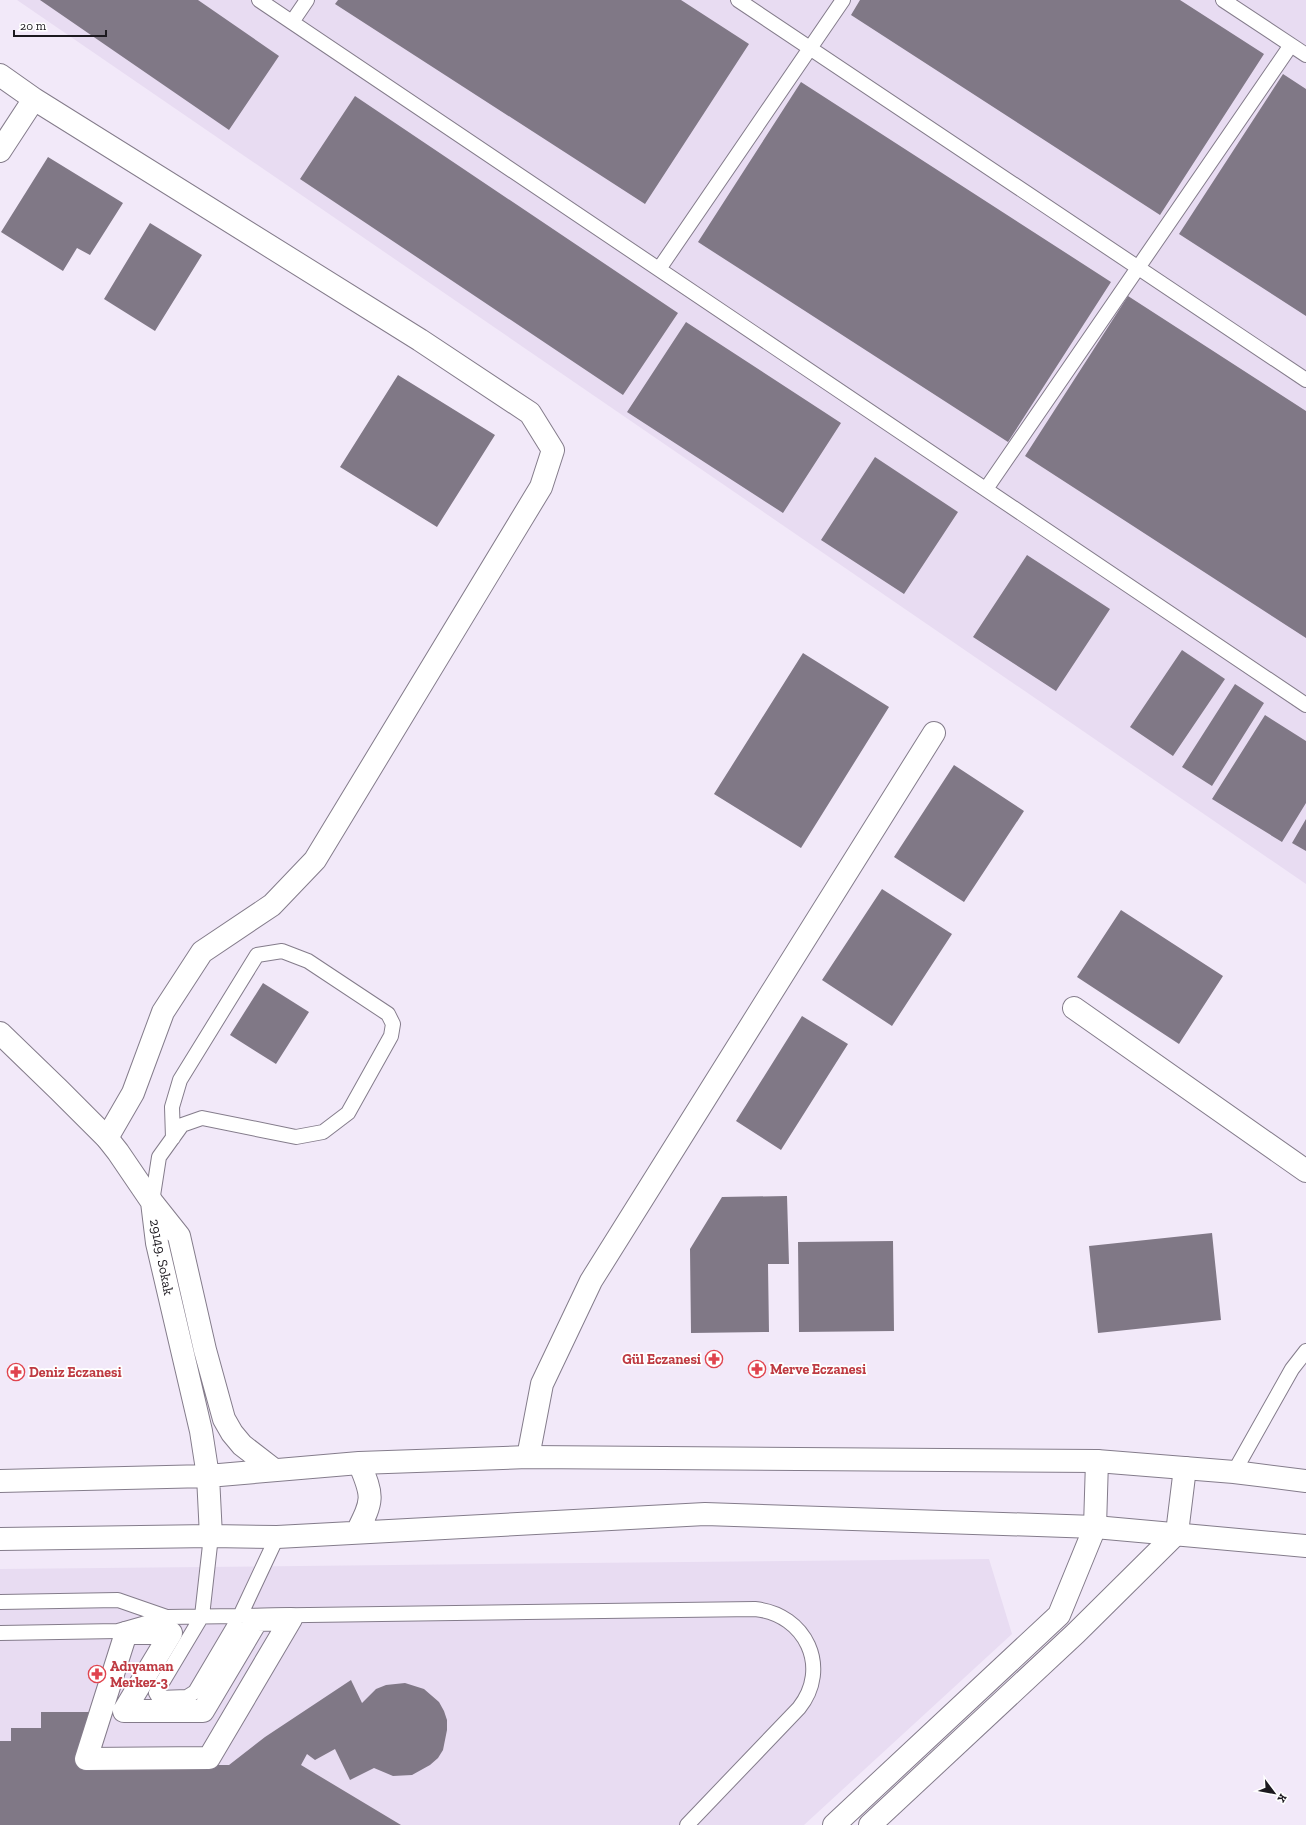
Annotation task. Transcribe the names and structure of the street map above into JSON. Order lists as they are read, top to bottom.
{
  "streets": {
    "street": ["29149. Sokak"]
  },
  "places": {
    "pharmacy": [
      "Gül Eczanesi",
      "Merve Eczanesi",
      "Deniz Eczanesi",
      "Adıyaman Merkez-3"
    ]
  },
  "scale_bar": "20 m",
  "north": "bottom right"
}
